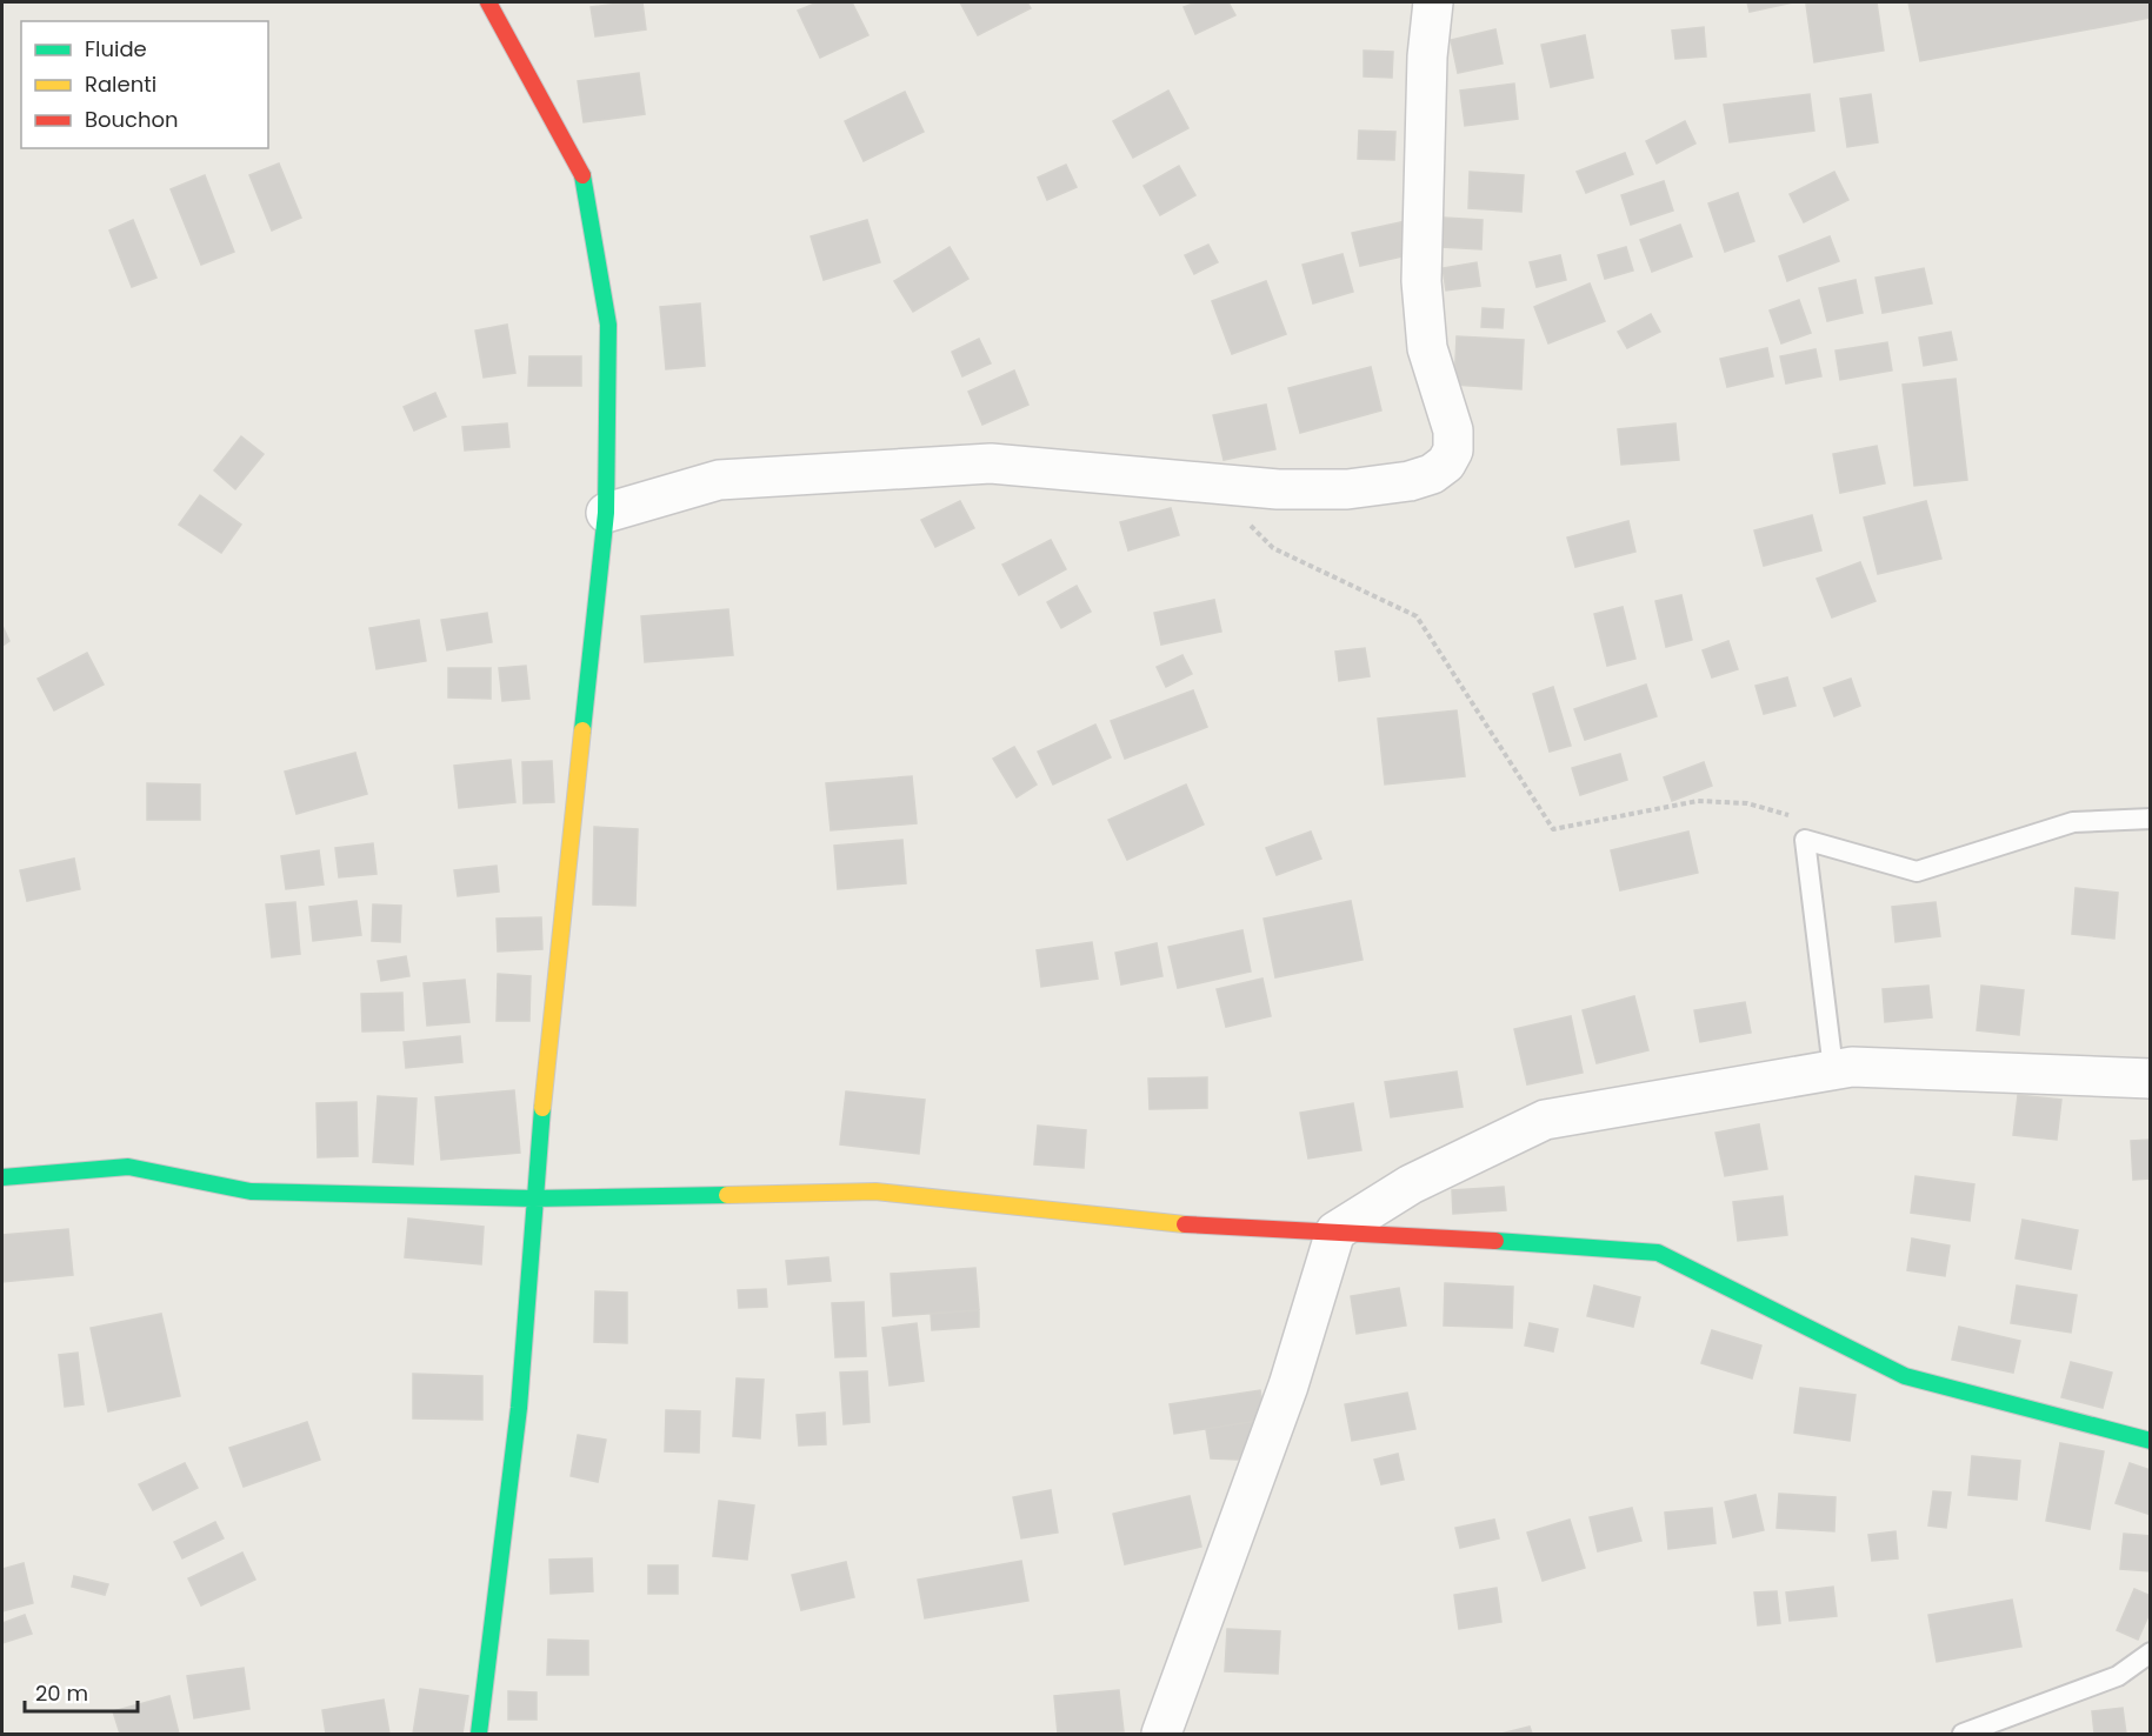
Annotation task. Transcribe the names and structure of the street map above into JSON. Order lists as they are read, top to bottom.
{
  "legend": ["Fluide", "Ralenti", "Bouchon"],
  "scale_bar": "20 m"
}
